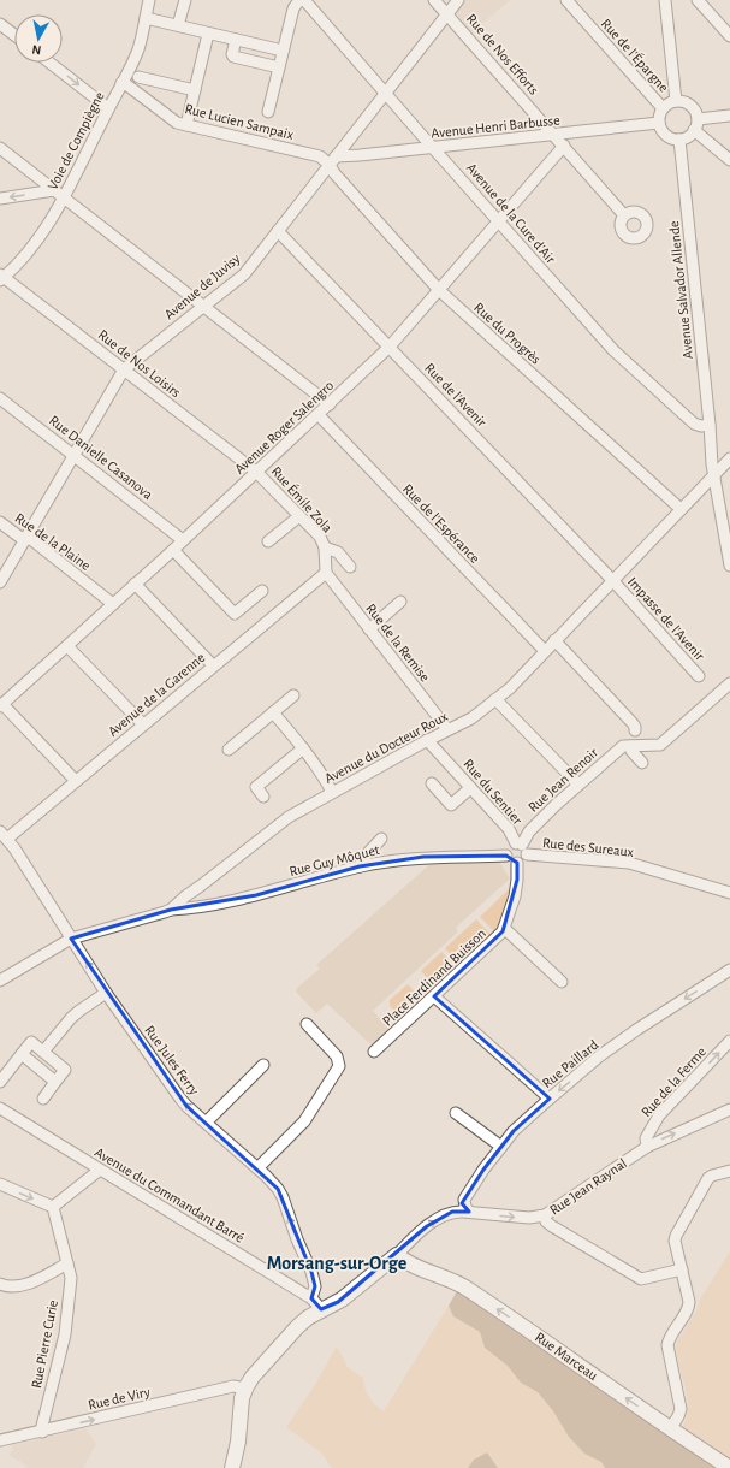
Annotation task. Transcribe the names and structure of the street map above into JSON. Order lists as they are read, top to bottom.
{
  "streets": {
    "main road": ["Rue Jean Raynal", "Rue Marceau"],
    "street": [
      "Rue de Nos Efforts",
      "Rue de l'Épargne",
      "Rue Lucien Sampaix",
      "Avenue Henri Barbusse",
      "Voie de Compiègne",
      "Avenue de la Cure d'Air",
      "Avenue de Juvisy",
      "Avenue Salvador Allende",
      "Rue du Progrès",
      "Rue de Nos Loisirs",
      "Rue de l'Avenir",
      "Avenue Roger Salengro",
      "Rue Danielle Casanova",
      "Rue Émile Zola",
      "Rue de l'Espérance",
      "Rue de la Plaine",
      "Impasse de l'Avenir",
      "Rue de la Remise",
      "Avenue de la Garenne",
      "Avenue du Docteur Roux",
      "Rue Jean Renoir",
      "Rue du Sentier",
      "Rue des Sureaux",
      "Rue Guy Môquet",
      "Place Ferdinand Buisson",
      "Rue Jules Ferry",
      "Rue Paillard",
      "Rue de la Ferme",
      "Avenue du Commandant Barré",
      "Rue Pierre Curie",
      "Rue de Viry"
    ]
  },
  "crossings": [
    ["Rue de Nos Efforts", "Avenue Henri Barbusse"],
    ["Rue de Nos Efforts", "Avenue de Juvisy"],
    ["Rue de Nos Efforts", "Avenue Roger Salengro"],
    ["Rue de l'Épargne", "Avenue Henri Barbusse"],
    ["Rue de l'Épargne", "Avenue Salvador Allende"],
    ["Rue Lucien Sampaix", "Avenue Henri Barbusse"],
    ["Rue Lucien Sampaix", "Voie de Compiègne"],
    ["Rue Lucien Sampaix", "Avenue de Juvisy"],
    ["Rue Lucien Sampaix", "Rue du Progrès"],
    ["Avenue Henri Barbusse", "Avenue de la Cure d'Air"],
    ["Avenue Henri Barbusse", "Avenue de Juvisy"],
    ["Avenue Henri Barbusse", "Avenue Salvador Allende"],
    ["Avenue Henri Barbusse", "Rue du Progrès"],
    ["Voie de Compiègne", "Rue de Nos Loisirs"],
    ["Avenue de la Cure d'Air", "Avenue de Juvisy"],
    ["Avenue de la Cure d'Air", "Avenue Salvador Allende"],
    ["Avenue de la Cure d'Air", "Avenue Roger Salengro"],
    ["Avenue de Juvisy", "Rue du Progrès"],
    ["Avenue de Juvisy", "Rue de Nos Loisirs"],
    ["Avenue de Juvisy", "Rue de l'Avenir"],
    ["Avenue de Juvisy", "Rue Danielle Casanova"],
    ["Avenue de Juvisy", "Rue de la Plaine"],
    ["Avenue Salvador Allende", "Avenue du Docteur Roux"],
    ["Rue du Progrès", "Avenue Roger Salengro"],
    ["Rue du Progrès", "Avenue du Docteur Roux"],
    ["Rue de Nos Loisirs", "Avenue Roger Salengro"],
    ["Rue de Nos Loisirs", "Rue Émile Zola"],
    ["Rue de l'Avenir", "Avenue Roger Salengro"],
    ["Rue de l'Avenir", "Impasse de l'Avenir"],
    ["Rue de l'Avenir", "Avenue du Docteur Roux"],
    ["Avenue Roger Salengro", "Rue Danielle Casanova"],
    ["Avenue Roger Salengro", "Rue Émile Zola"],
    ["Avenue Roger Salengro", "Rue de l'Espérance"],
    ["Avenue Roger Salengro", "Rue de la Plaine"],
    ["Rue Émile Zola", "Rue de la Remise"],
    ["Rue Émile Zola", "Avenue de la Garenne"],
    ["Rue de l'Espérance", "Avenue du Docteur Roux"],
    ["Impasse de l'Avenir", "Avenue du Docteur Roux"],
    ["Rue de la Remise", "Avenue de la Garenne"],
    ["Rue de la Remise", "Avenue du Docteur Roux"],
    ["Avenue de la Garenne", "Rue Jules Ferry"],
    ["Avenue du Docteur Roux", "Rue du Sentier"],
    ["Avenue du Docteur Roux", "Rue Guy Môquet"],
    ["Avenue du Docteur Roux", "Rue Jules Ferry"],
    ["Rue Jean Renoir", "Rue du Sentier"],
    ["Rue Jean Renoir", "Rue des Sureaux"],
    ["Rue Jean Renoir", "Rue Guy Môquet"],
    ["Rue Jean Renoir", "Place Ferdinand Buisson"],
    ["Rue du Sentier", "Rue des Sureaux"],
    ["Rue du Sentier", "Rue Guy Môquet"],
    ["Rue du Sentier", "Place Ferdinand Buisson"],
    ["Rue des Sureaux", "Rue Guy Môquet"],
    ["Rue des Sureaux", "Place Ferdinand Buisson"],
    ["Rue Guy Môquet", "Place Ferdinand Buisson"],
    ["Rue Jules Ferry", "Avenue du Commandant Barré"],
    ["Rue Paillard", "Rue Jean Raynal"],
    ["Rue de la Ferme", "Rue Jean Raynal"],
    ["Rue Jean Raynal", "Avenue du Commandant Barré"],
    ["Rue Jean Raynal", "Rue Marceau"],
    ["Rue Jean Raynal", "Rue de Viry"],
    ["Rue Pierre Curie", "Rue de Viry"]
  ],
  "one_way": [
    "Rue Jules Ferry",
    "Rue Paillard",
    "Rue de la Ferme",
    "Rue Jean Raynal",
    "Rue Marceau",
    "Rue de Viry"
  ],
  "districts": ["Morsang-sur-Orge"],
  "north": "bottom"
}
